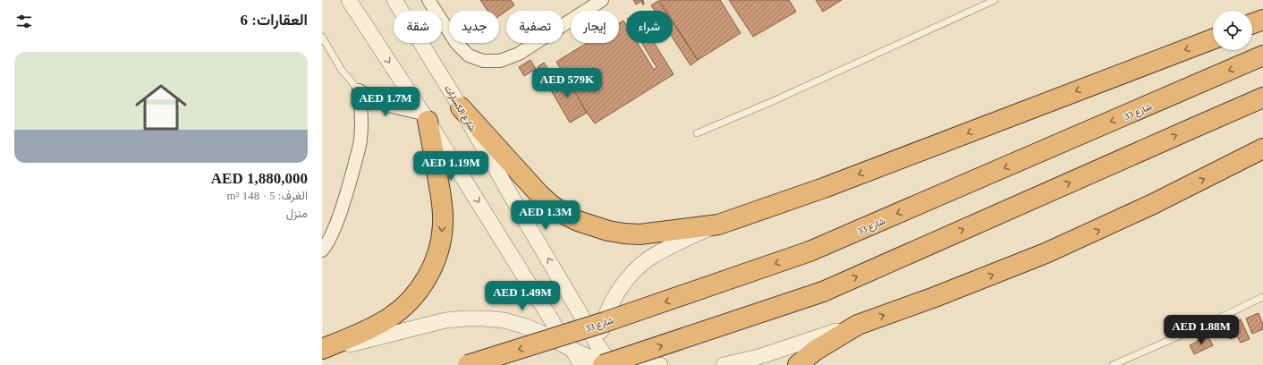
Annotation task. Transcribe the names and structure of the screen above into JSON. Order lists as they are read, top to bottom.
{
  "streets": {
    "highway": ["شارع 33"],
    "street": ["شارع الكسارات"]
  },
  "page": {
    "heading": "العقارات: 6",
    "chip": [
      "شراء",
      "إيجار",
      "تصفية",
      "جديد",
      "شقة"
    ],
    "list": [
      {
        "name": "AED 1,880,000",
        "note": "الغرف: 5 · 148 m² · منزل"
      }
    ],
    "price": [
      "AED 579K",
      "AED 1.7M",
      "AED 1.19M",
      "AED 1.3M",
      "AED 1.49M",
      "AED 1.88M"
    ]
  }
}
